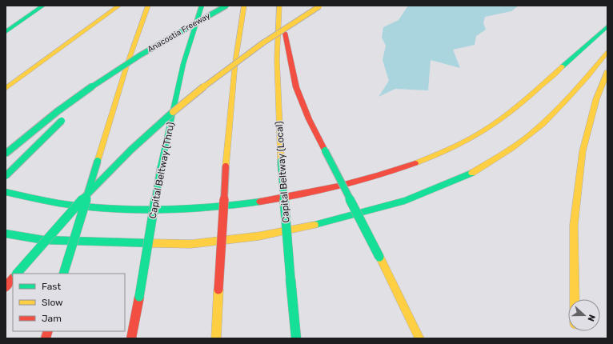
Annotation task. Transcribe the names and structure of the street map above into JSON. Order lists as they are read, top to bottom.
{
  "streets": {
    "highway": ["Anacostia Freeway", "Capital Beltway (Thru)", "Capital Beltway (Local)"]
  },
  "legend": ["Fast", "Slow", "Jam"],
  "north": "right"
}
